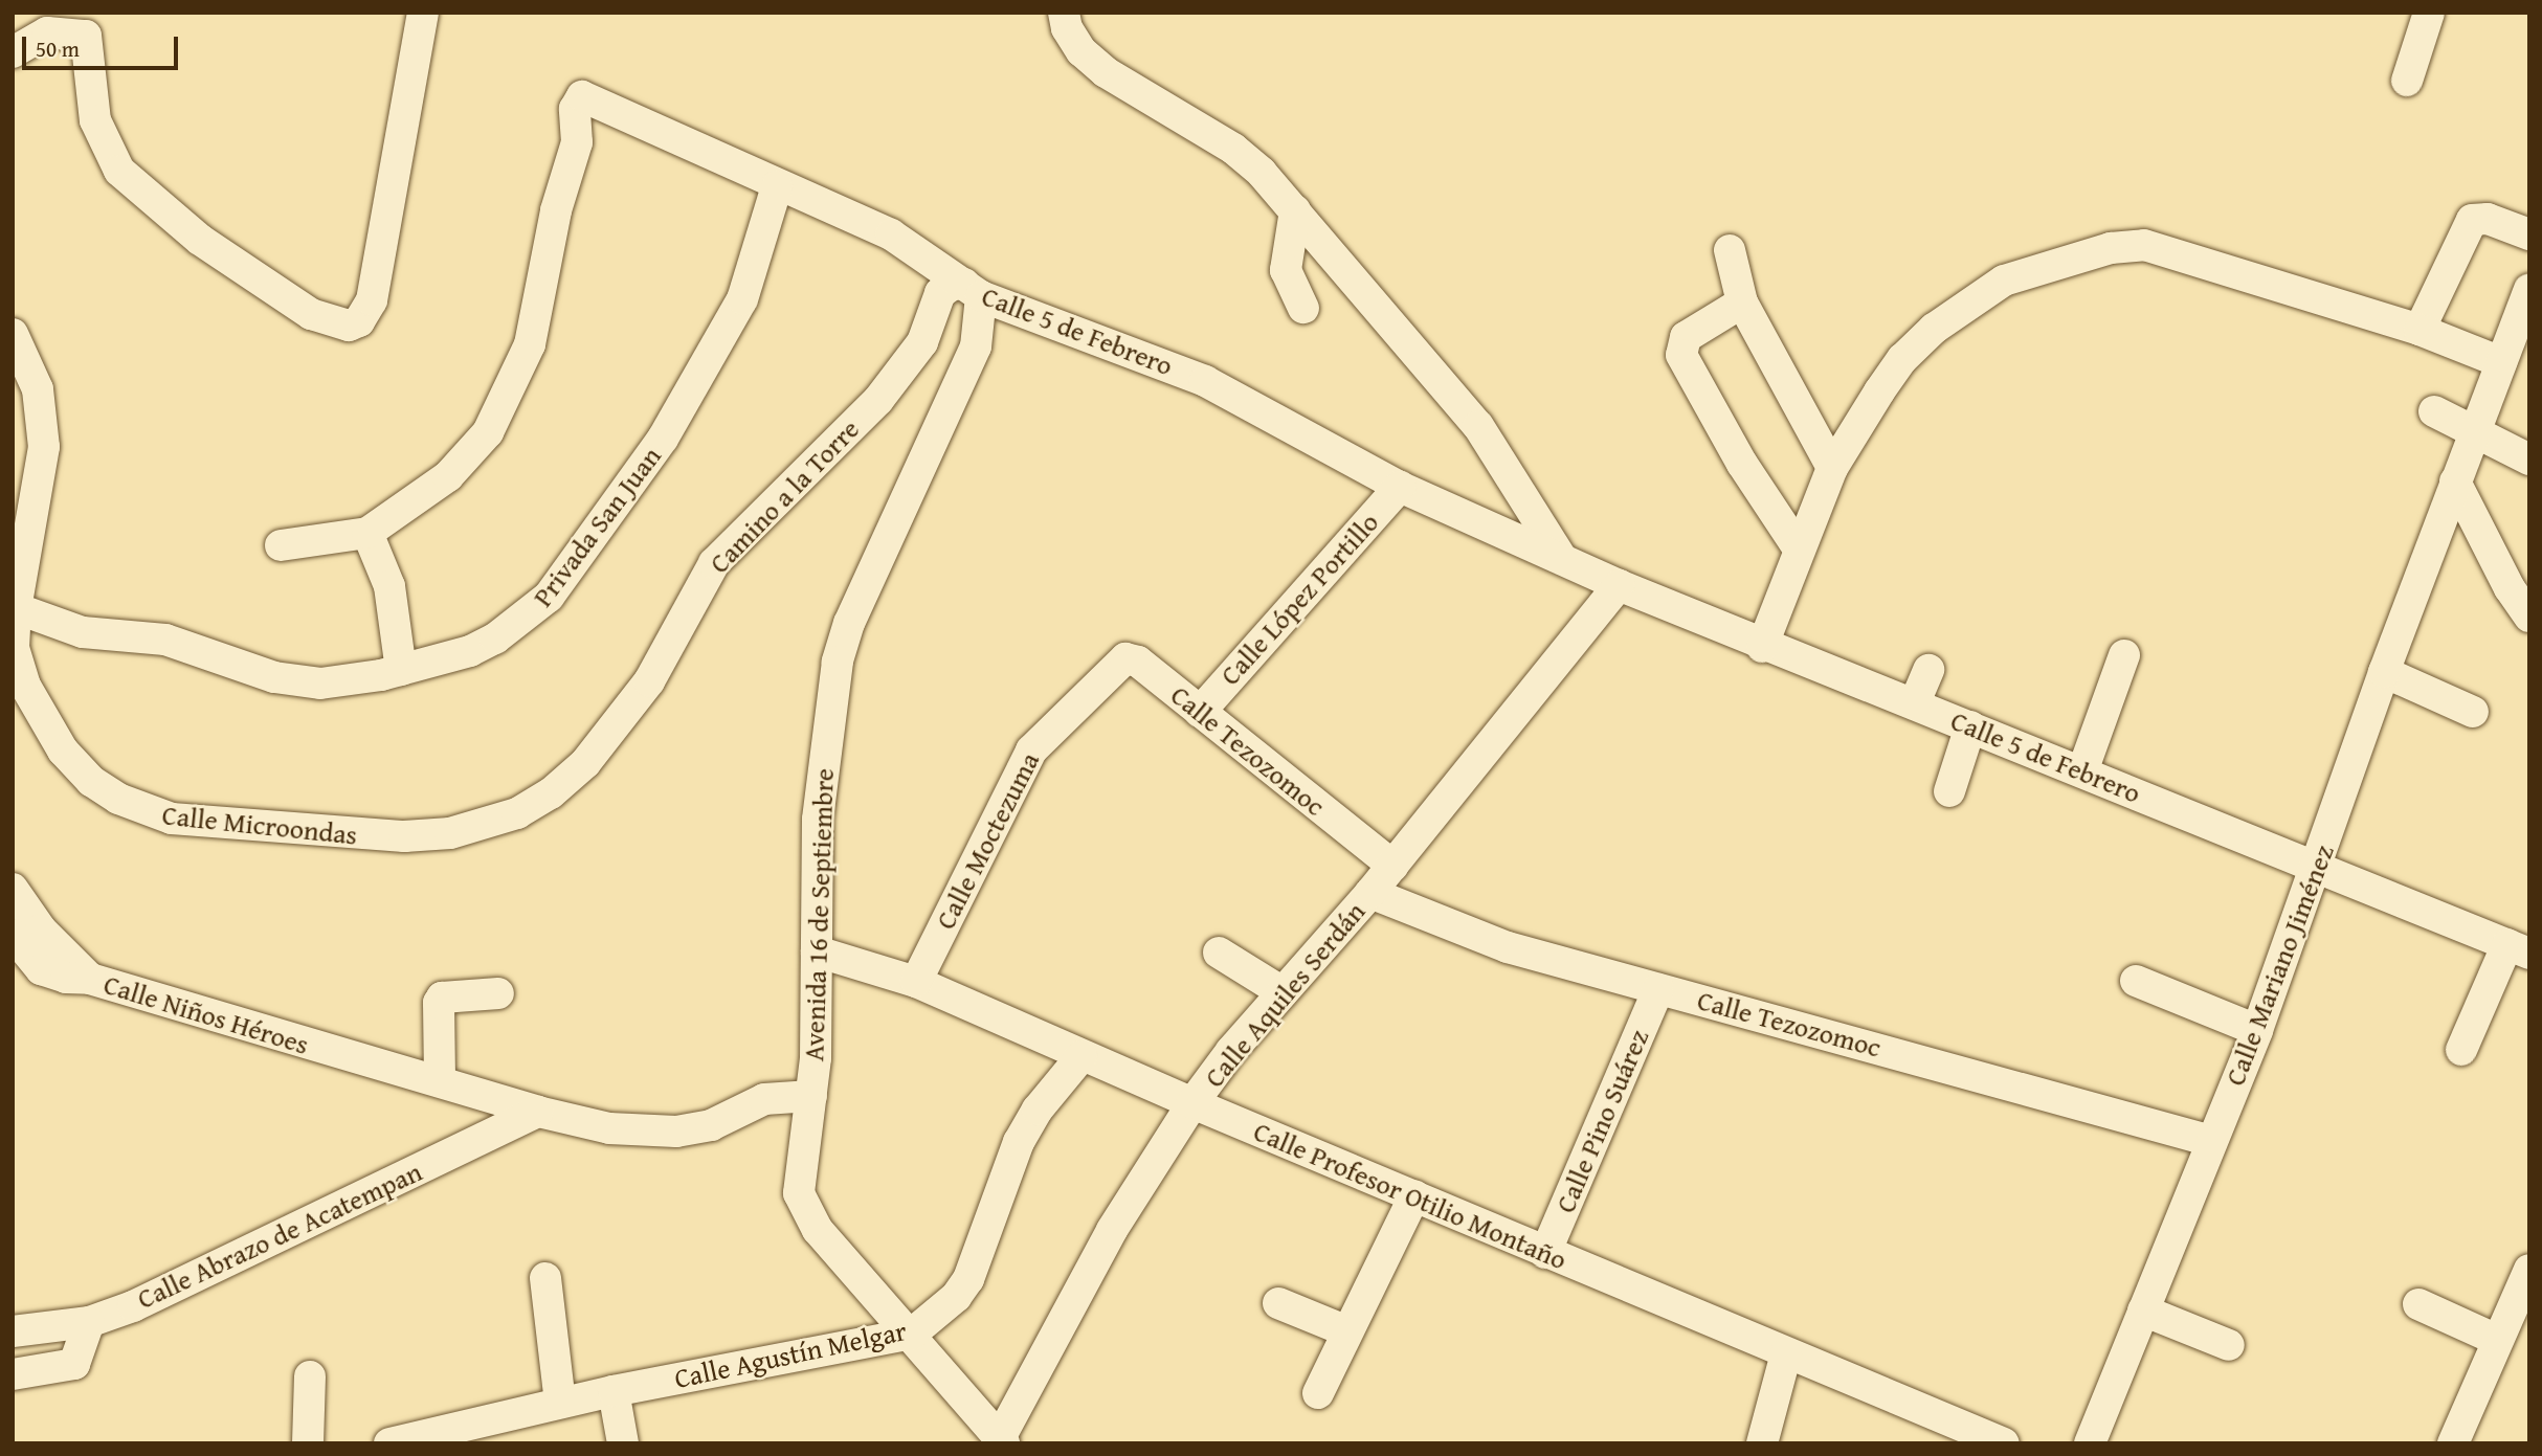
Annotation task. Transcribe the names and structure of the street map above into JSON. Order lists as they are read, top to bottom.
{
  "streets": {
    "street": [
      "Calle 5 de Febrero",
      "Camino a la Torre",
      "Privada San Juan",
      "Calle López Portillo",
      "Calle Tezozomoc",
      "Calle Microondas",
      "Calle Moctezuma",
      "Avenida 16 de Septiembre",
      "Calle Mariano Jiménez",
      "Calle Aquiles Serdán",
      "Calle Niños Héroes",
      "Calle Pino Suárez",
      "Calle Profesor Otilio Montaño",
      "Calle Abrazo de Acatempan",
      "Calle Agustín Melgar"
    ]
  },
  "crossings": [
    ["Calle 5 de Febrero", "Camino a la Torre"],
    ["Calle 5 de Febrero", "Privada San Juan"],
    ["Calle 5 de Febrero", "Calle López Portillo"],
    ["Calle 5 de Febrero", "Avenida 16 de Septiembre"],
    ["Calle 5 de Febrero", "Calle Mariano Jiménez"],
    ["Calle 5 de Febrero", "Calle Aquiles Serdán"],
    ["Camino a la Torre", "Calle Microondas"],
    ["Camino a la Torre", "Avenida 16 de Septiembre"],
    ["Privada San Juan", "Calle Microondas"],
    ["Calle López Portillo", "Calle Tezozomoc"],
    ["Calle Tezozomoc", "Calle Moctezuma"],
    ["Calle Tezozomoc", "Calle Mariano Jiménez"],
    ["Calle Tezozomoc", "Calle Aquiles Serdán"],
    ["Calle Tezozomoc", "Calle Pino Suárez"],
    ["Calle Moctezuma", "Calle Profesor Otilio Montaño"],
    ["Avenida 16 de Septiembre", "Calle Aquiles Serdán"],
    ["Avenida 16 de Septiembre", "Calle Niños Héroes"],
    ["Avenida 16 de Septiembre", "Calle Profesor Otilio Montaño"],
    ["Avenida 16 de Septiembre", "Calle Agustín Melgar"],
    ["Calle Aquiles Serdán", "Calle Profesor Otilio Montaño"],
    ["Calle Niños Héroes", "Calle Abrazo de Acatempan"],
    ["Calle Pino Suárez", "Calle Profesor Otilio Montaño"],
    ["Calle Profesor Otilio Montaño", "Calle Agustín Melgar"]
  ],
  "scale_bar": "50 m"
}
